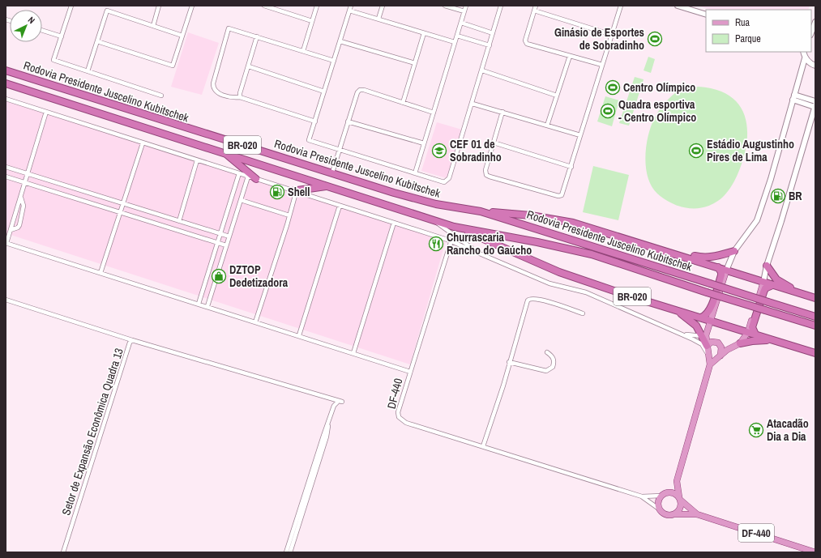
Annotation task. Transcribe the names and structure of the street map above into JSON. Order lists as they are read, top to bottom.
{
  "streets": {
    "highway": ["Rodovia Presidente Juscelino Kubitschek", "BR-020"],
    "main road": ["DF-440"],
    "street": ["Setor de Expansão Econômica Quadra 13"]
  },
  "crossings": [
    ["Rodovia Presidente Juscelino Kubitschek", "BR-020"]
  ],
  "places": {
    "sports": [
      "Ginásio de Esportes de Sobradinho",
      "Centro Olímpico",
      "Quadra esportiva - Centro Olímpico",
      "Estádio Augustinho Pires de Lima"
    ],
    "school or university": ["CEF 01 de Sobradinho"],
    "fuel station": ["Shell", "BR"],
    "restaurant": ["Churrascaria Rancho do Gaúcho"],
    "shop": ["DZTOP Dedetizadora"],
    "supermarket": ["Atacadão Dia a Dia"]
  },
  "legend": ["Rua", "Parque"],
  "north": "top right"
}
